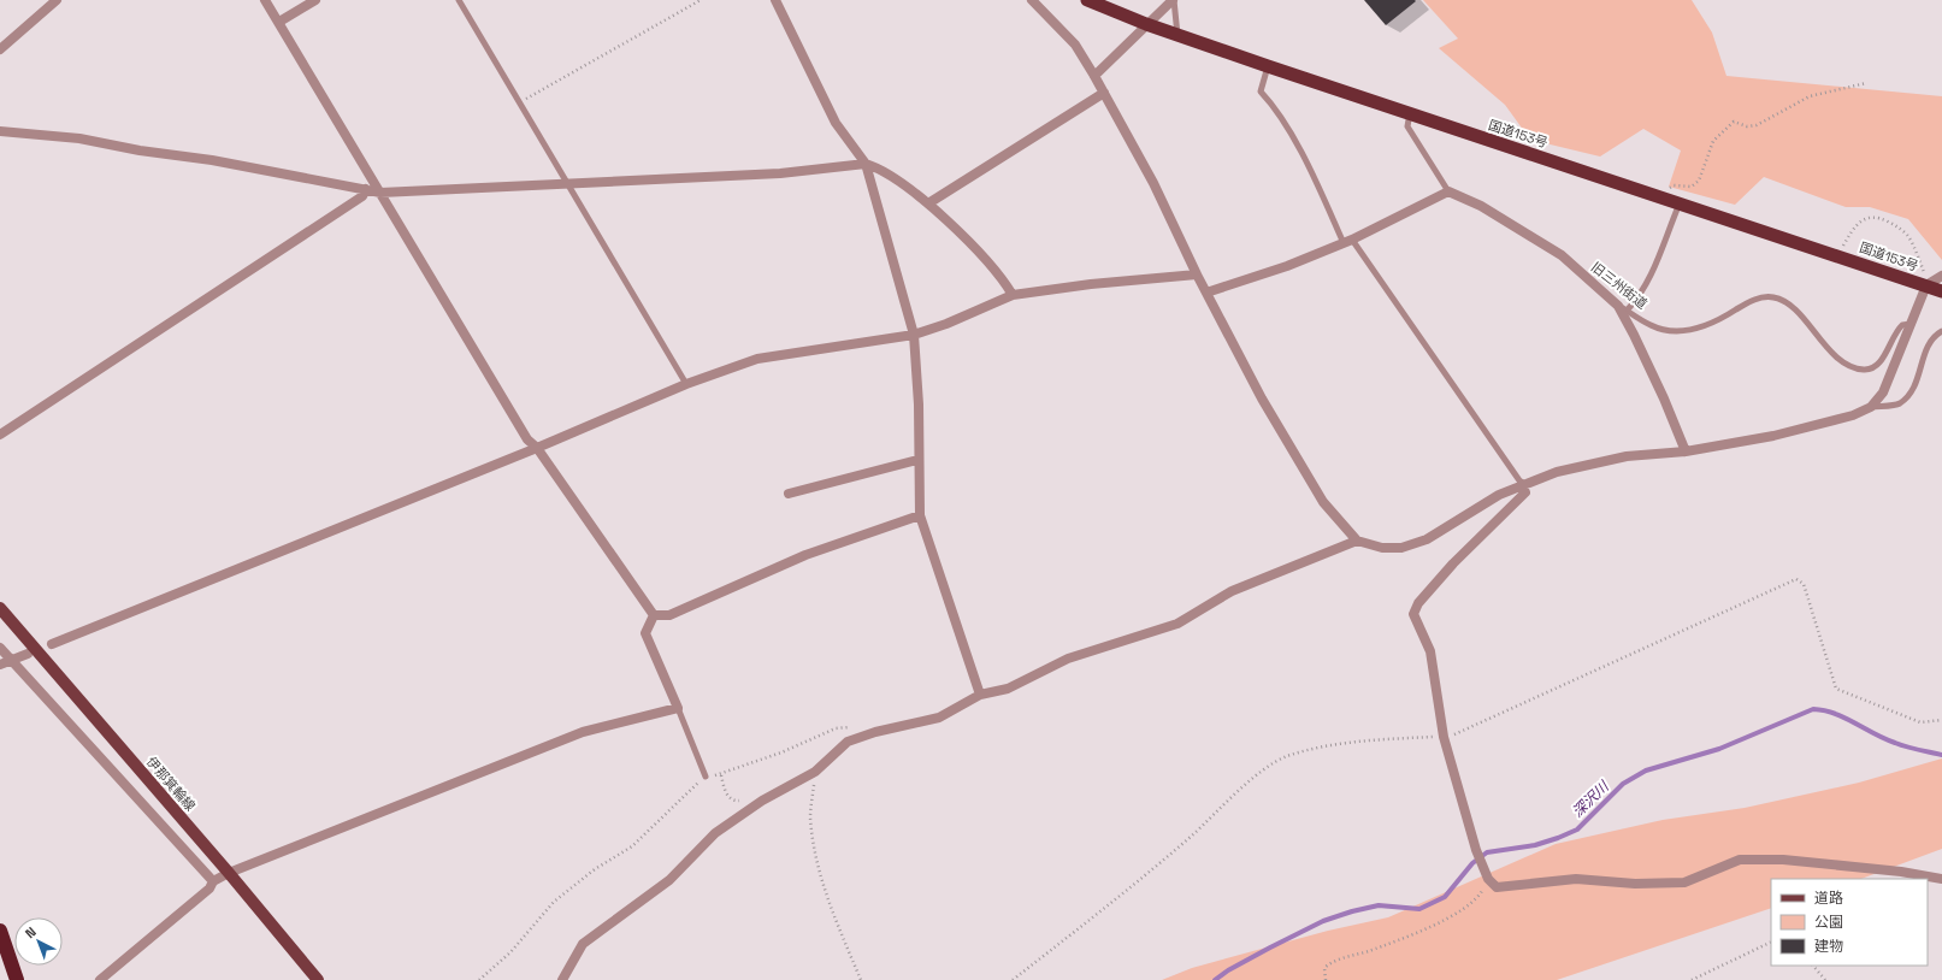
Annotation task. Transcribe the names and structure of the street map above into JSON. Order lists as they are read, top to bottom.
{
  "streets": {
    "highway": ["国道153号"],
    "main road": ["伊那箕輪線"],
    "street": ["旧三州街道"]
  },
  "water": ["深沢川"],
  "legend": ["道路", "公園", "建物"],
  "north": "top left"
}
